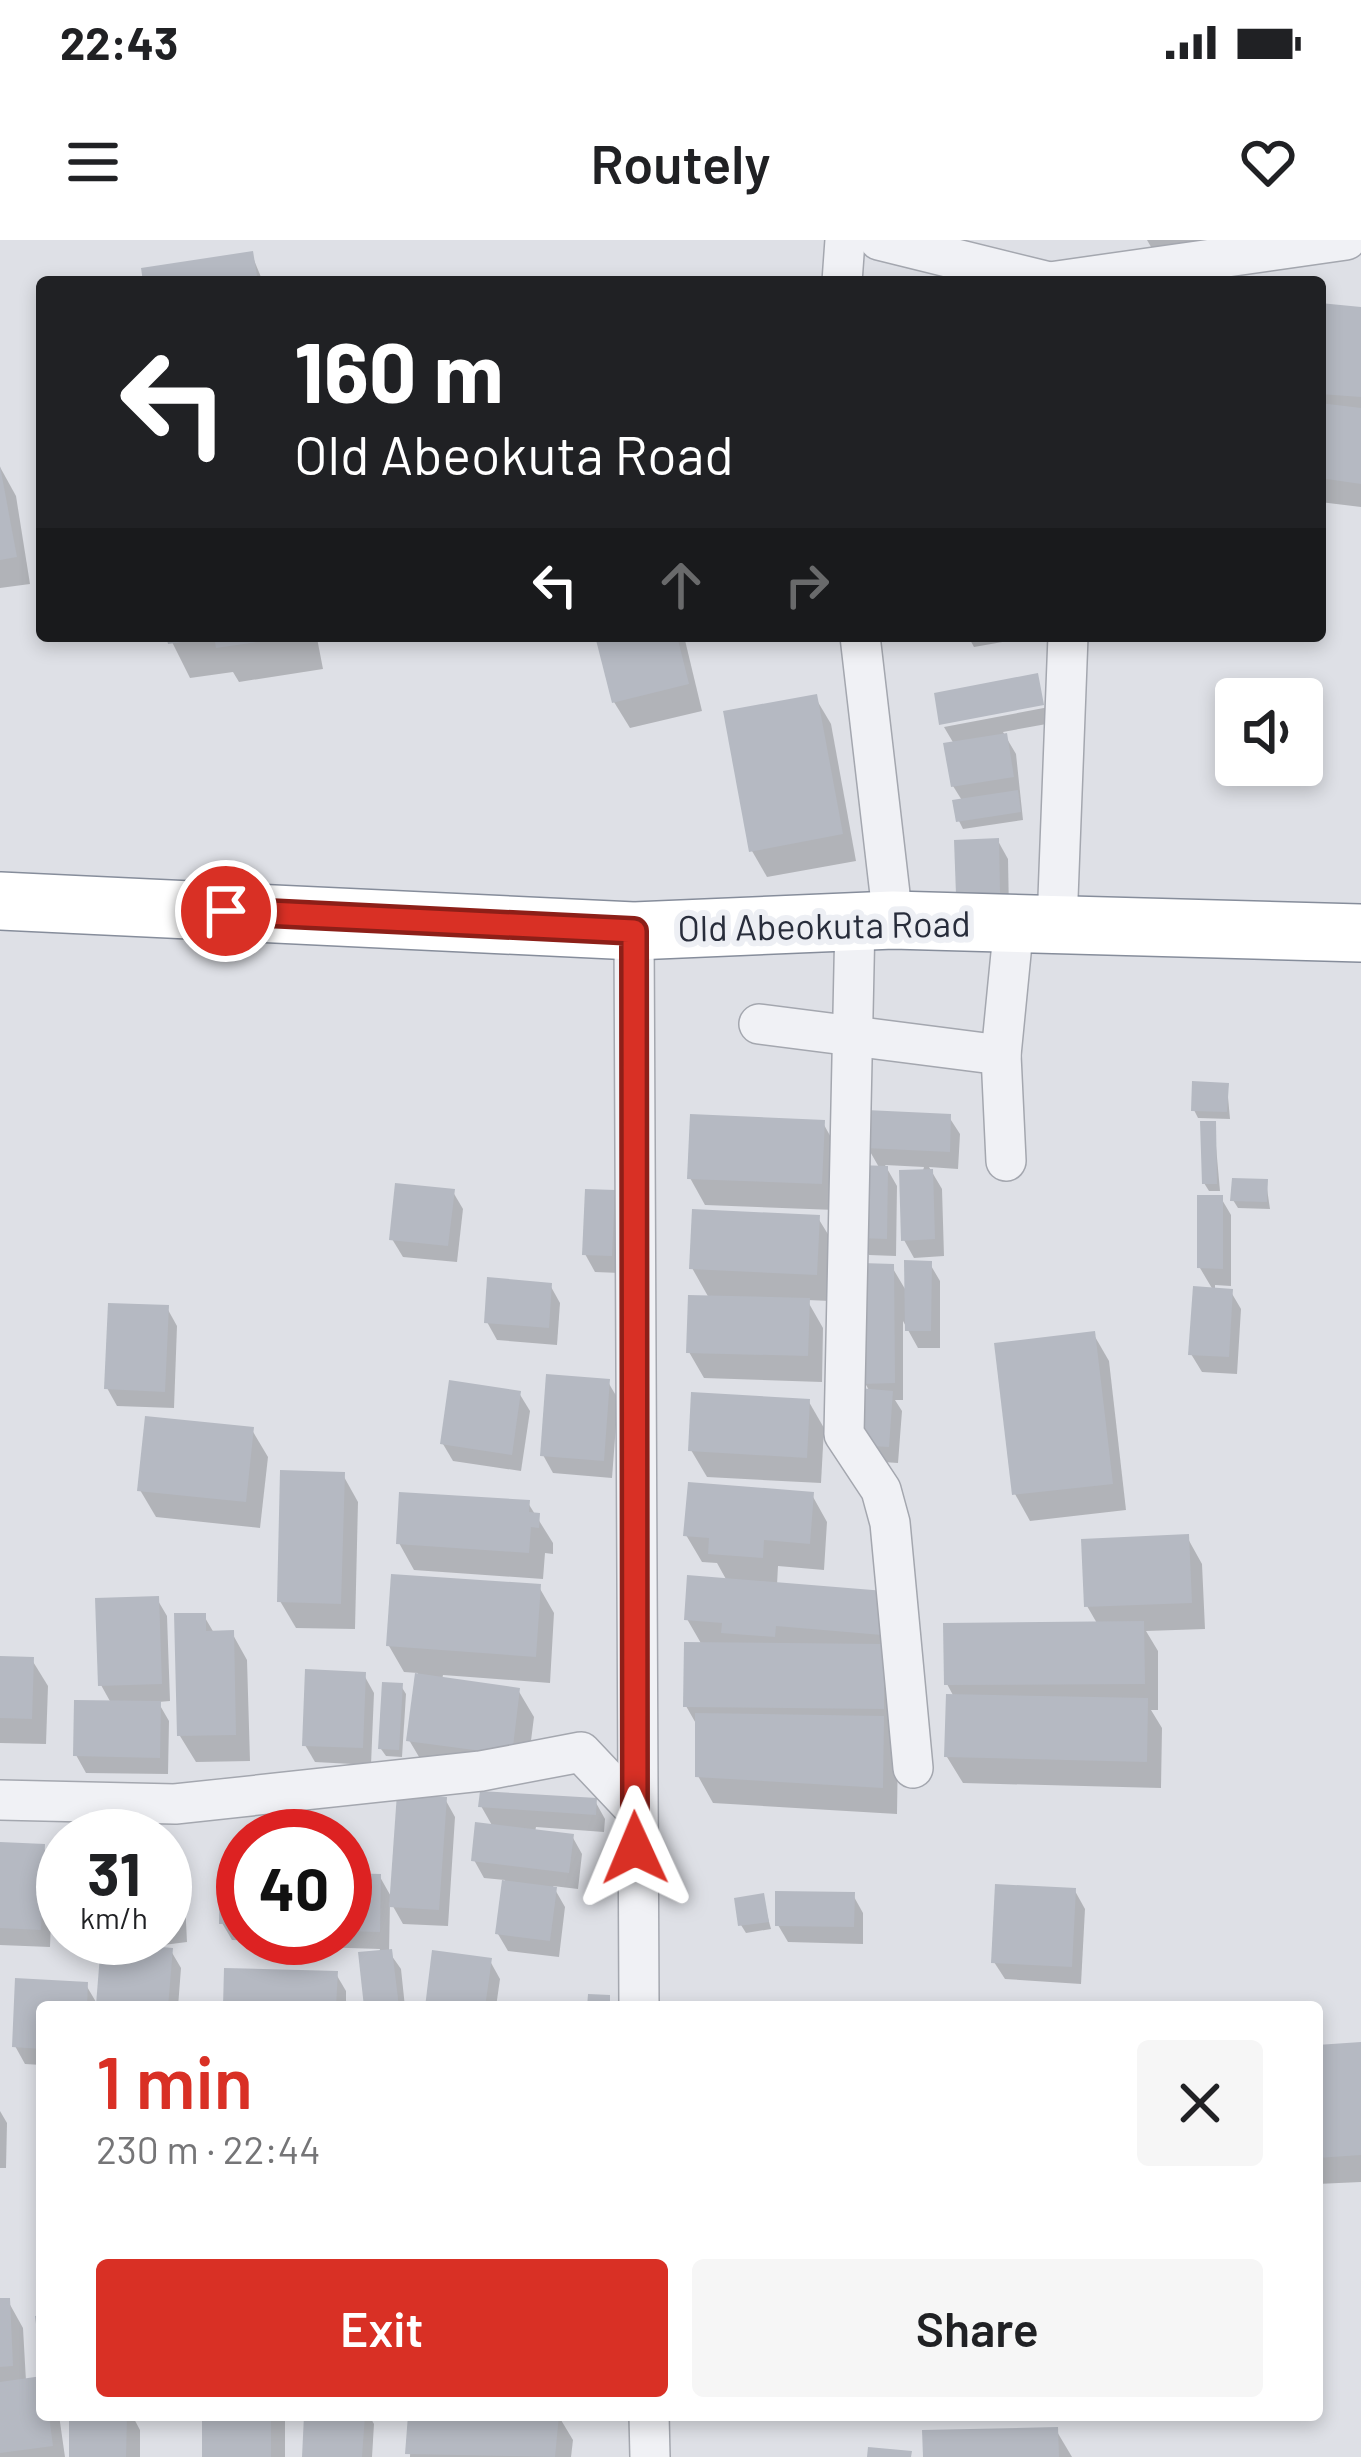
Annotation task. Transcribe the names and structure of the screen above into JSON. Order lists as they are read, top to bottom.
{
  "streets": {
    "highway": ["Old Abeokuta Road"]
  },
  "page": {
    "status": "22:43",
    "header": "Routely",
    "turn": ["160 m", "Old Abeokuta Road"],
    "speed": "31 km/h",
    "limit": "40",
    "heading": ["1 min", "230 m · 22:44"],
    "buttons": ["Exit", "Share"]
  }
}
